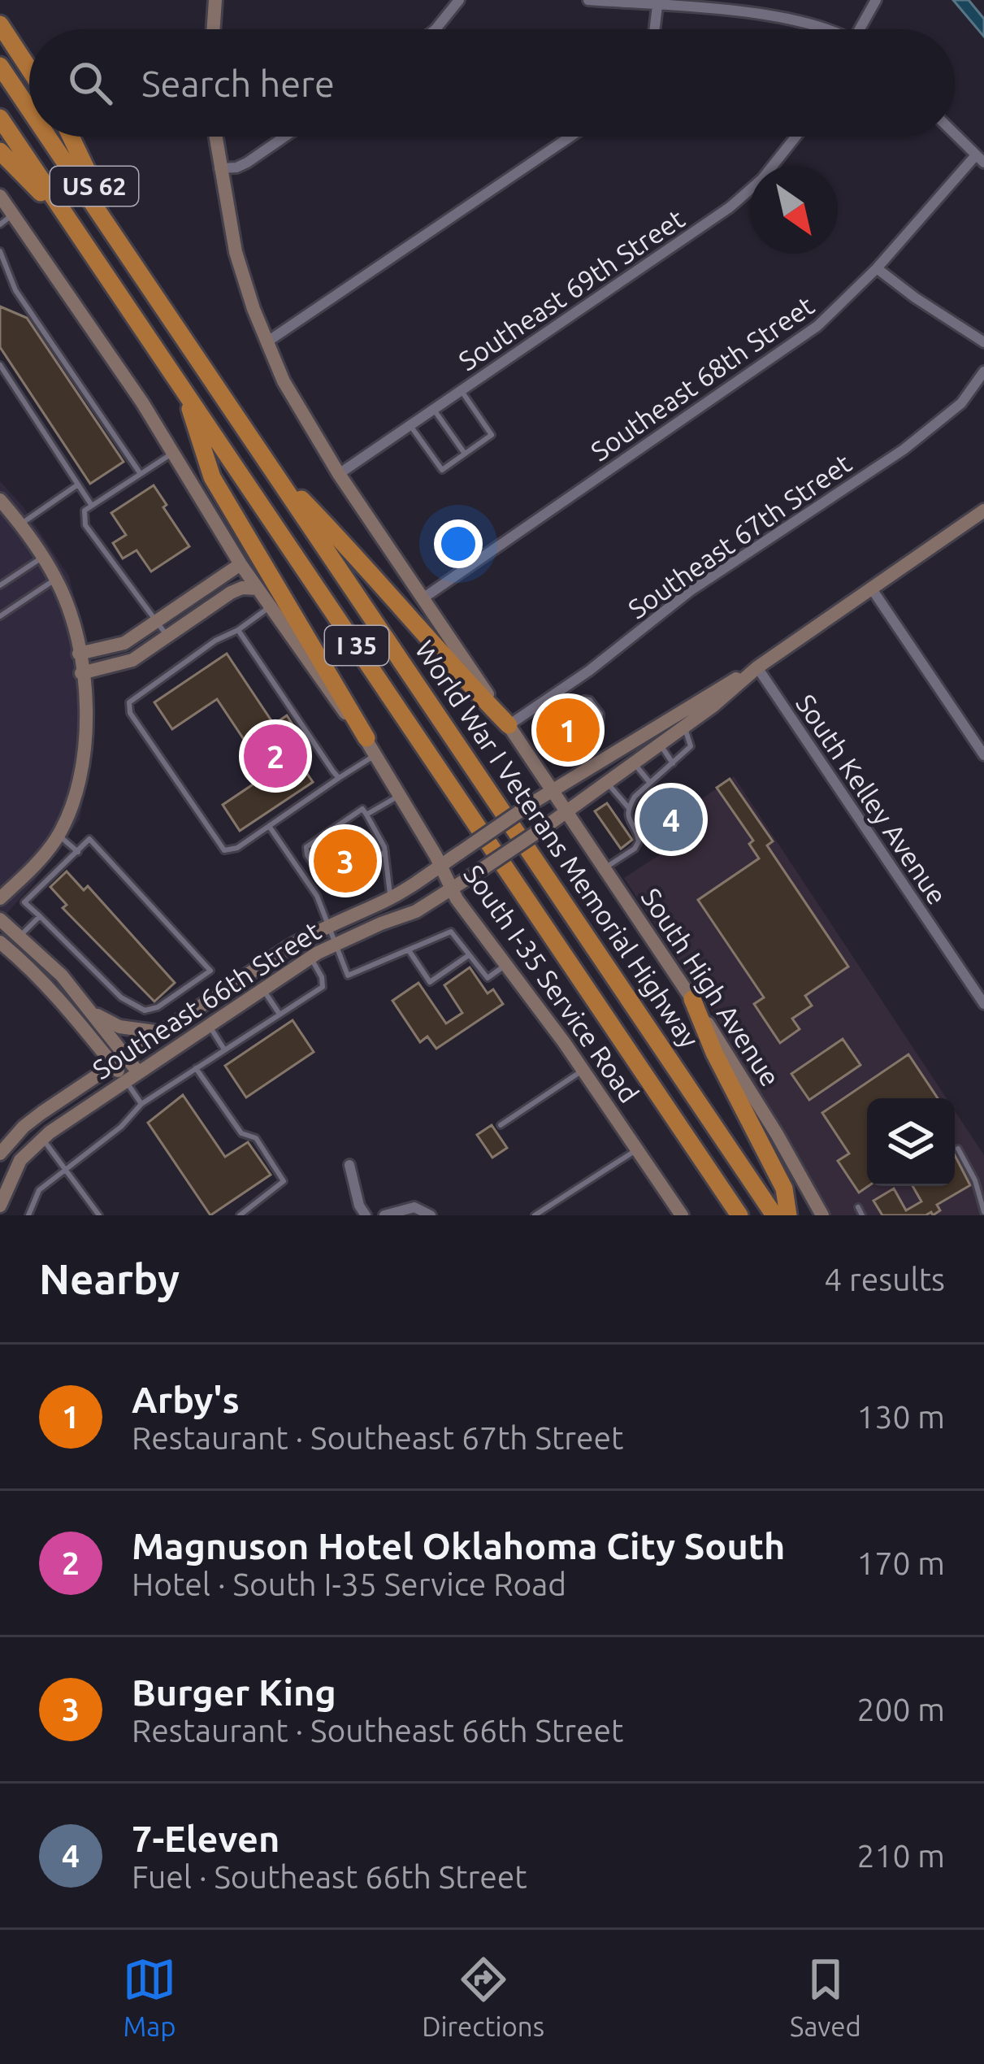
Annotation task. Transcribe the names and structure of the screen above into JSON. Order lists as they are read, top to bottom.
{
  "streets": {
    "highway": ["US 62", "I 35", "World War I Veterans Memorial Highway"],
    "main road": ["South I-35 Service Road", "South High Avenue", "Southeast 66th Street"],
    "street": [
      "Southeast 69th Street",
      "Southeast 68th Street",
      "Southeast 67th Street",
      "South Kelley Avenue"
    ]
  },
  "crossings": [
    ["US 62", "World War I Veterans Memorial Highway"],
    ["Southeast 69th Street", "South High Avenue"],
    ["Southeast 68th Street", "South High Avenue"],
    ["Southeast 67th Street", "South High Avenue"],
    ["South Kelley Avenue", "Southeast 66th Street"],
    ["South I-35 Service Road", "Southeast 66th Street"],
    ["South High Avenue", "Southeast 66th Street"]
  ],
  "north": "bottom right",
  "page": {
    "search": "Search here",
    "pins": [
      "1",
      "2",
      "4",
      "3"
    ],
    "heading": ["Nearby", "4 results"],
    "list": [
      {
        "mark": "1",
        "name": "Arby's",
        "note": "Restaurant · Southeast 67th Street",
        "value": "130 m"
      },
      {
        "mark": "2",
        "name": "Magnuson Hotel Oklahoma City South",
        "note": "Hotel · South I-35 Service Road",
        "value": "170 m"
      },
      {
        "mark": "3",
        "name": "Burger King",
        "note": "Restaurant · Southeast 66th Street",
        "value": "200 m"
      },
      {
        "mark": "4",
        "name": "7-Eleven",
        "note": "Fuel · Southeast 66th Street",
        "value": "210 m"
      }
    ],
    "nav": ["Map", "Directions", "Saved"]
  }
}
